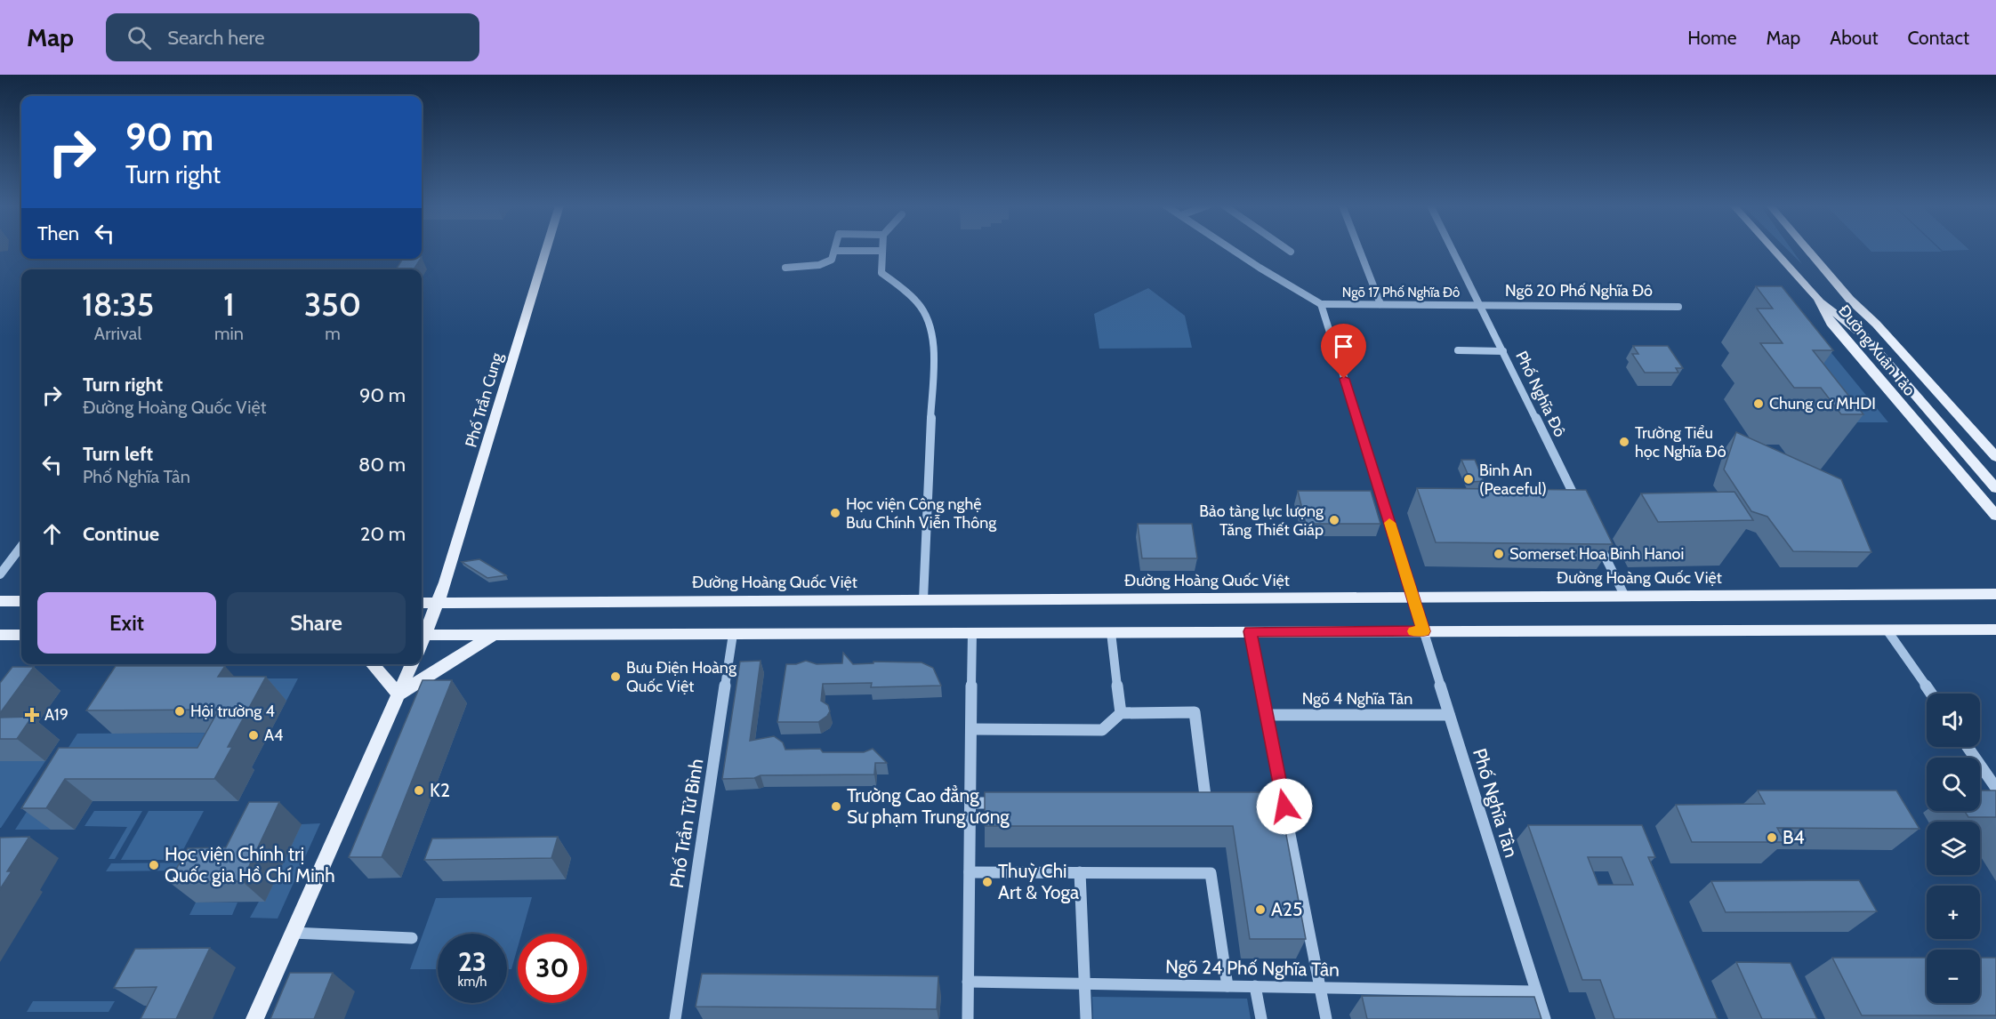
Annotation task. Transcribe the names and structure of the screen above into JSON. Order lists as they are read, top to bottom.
{
  "streets": {
    "main road": ["Đường Xuân Tảo", "Phố Trần Cung", "Đường Hoàng Quốc Việt"],
    "street": [
      "Ngõ 20 Phố Nghĩa Đô",
      "Ngõ 17 Phố Nghĩa Đô",
      "Phố Nghĩa Đô",
      "Ngõ 4 Nghĩa Tân",
      "Phố Nghĩa Tân",
      "Phố Trần Tử Bình",
      "Ngõ 24 Phố Nghĩa Tân"
    ]
  },
  "crossings": [
    ["Ngõ 20 Phố Nghĩa Đô", "Ngõ 17 Phố Nghĩa Đô"],
    ["Ngõ 20 Phố Nghĩa Đô", "Phố Nghĩa Đô"],
    ["Ngõ 17 Phố Nghĩa Đô", "Phố Nghĩa Đô"],
    ["Ngõ 17 Phố Nghĩa Đô", "Phố Nghĩa Tân"],
    ["Phố Trần Cung", "Đường Hoàng Quốc Việt"],
    ["Đường Hoàng Quốc Việt", "Phố Nghĩa Tân"],
    ["Ngõ 4 Nghĩa Tân", "Phố Nghĩa Tân"],
    ["Phố Nghĩa Tân", "Ngõ 24 Phố Nghĩa Tân"]
  ],
  "places": {
    "other": [
      "Chung cư MHDI",
      "Trường Tiểu học Nghĩa Đô",
      "Binh An (Peaceful)",
      "Học viện Công nghệ Bưu Chính Viễn Thông",
      "Bảo tàng lực lượng Tăng Thiết Giáp",
      "Somerset Hoa Binh Hanoi",
      "Bưu Điện Hoàng Quốc Việt",
      "Hội trường 4",
      "A4",
      "K2",
      "Trường Cao đẳng Sư phạm Trung ương",
      "B4",
      "Học viện Chính trị Quốc gia Hồ Chí Minh",
      "Thuỳ Chi Art & Yoga",
      "A25"
    ],
    "health": ["A19"]
  },
  "page": {
    "header": "Map",
    "search": "Search here",
    "nav": [
      "Home",
      "Map",
      "About",
      "Contact"
    ],
    "turn": ["90 m", "Turn right"],
    "then": "Then",
    "eta": [
      "18:35",
      "Arrival",
      "1",
      "min",
      "350",
      "m"
    ],
    "list": [
      {
        "name": "Turn right",
        "note": "Đường Hoàng Quốc Việt",
        "value": "90 m"
      },
      {
        "name": "Turn left",
        "note": "Phố Nghĩa Tân",
        "value": "80 m"
      },
      {
        "name": "Continue",
        "value": "20 m"
      }
    ],
    "buttons": ["Exit", "Share"],
    "map_buttons": ["+", "−"],
    "speed": "23 km/h",
    "limit": "30"
  }
}
